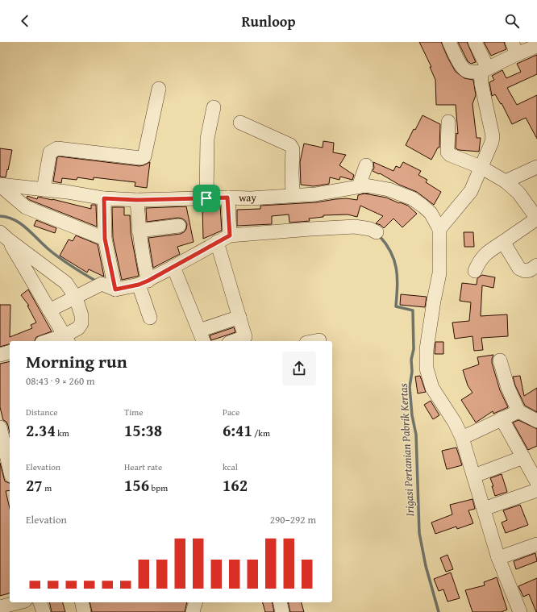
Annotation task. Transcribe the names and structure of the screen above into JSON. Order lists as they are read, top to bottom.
{
  "streets": {
    "street": ["way"]
  },
  "water": ["Irigasi Pertanian Pabrik Kertas"],
  "page": {
    "header": "Runloop",
    "heading": ["Morning run", "08:43 · 9 × 260 m"],
    "stats": [
      ["Distance", "2.34 km"],
      ["Time", "15:38"],
      ["Pace", "6:41 /km"],
      ["Elevation", "27 m"],
      ["Heart rate", "156 bpm"],
      ["kcal", "162"]
    ],
    "chart": ["Elevation", "290–292 m"]
  }
}
